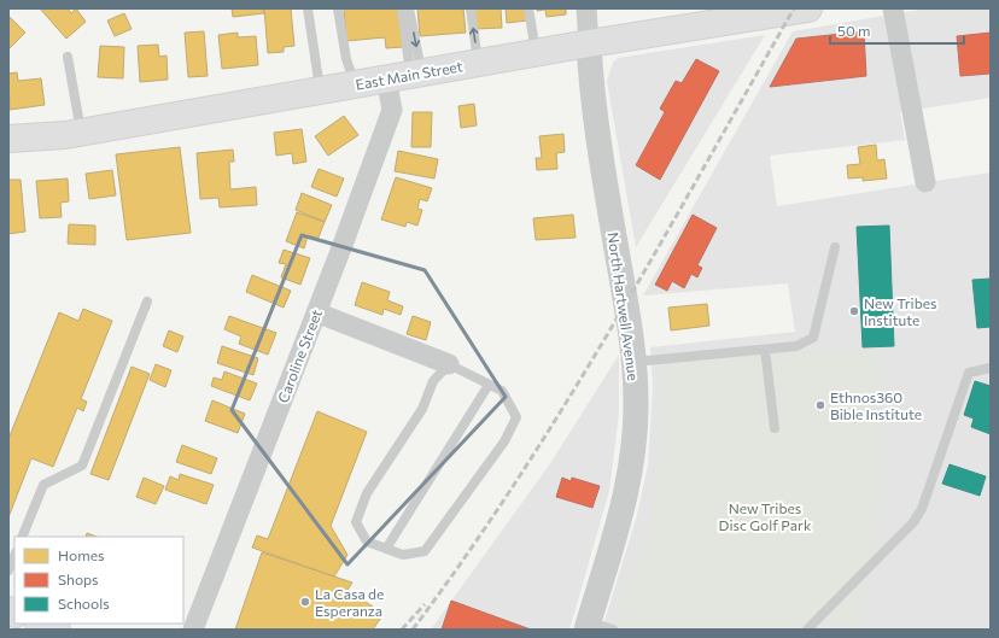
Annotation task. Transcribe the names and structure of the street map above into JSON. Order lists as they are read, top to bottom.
{
  "streets": {
    "main road": ["East Main Street"],
    "street": ["North Hartwell Avenue", "Caroline Street"]
  },
  "crossings": [
    ["East Main Street", "North Hartwell Avenue"],
    ["East Main Street", "Caroline Street"]
  ],
  "parks": ["New Tribes Disc Golf Park"],
  "places": ["New Tribes Institute", "Ethnos360 Bible Institute", "La Casa de Esperanza"],
  "legend": ["Homes", "Shops", "Schools"],
  "scale_bar": "50 m"
}
